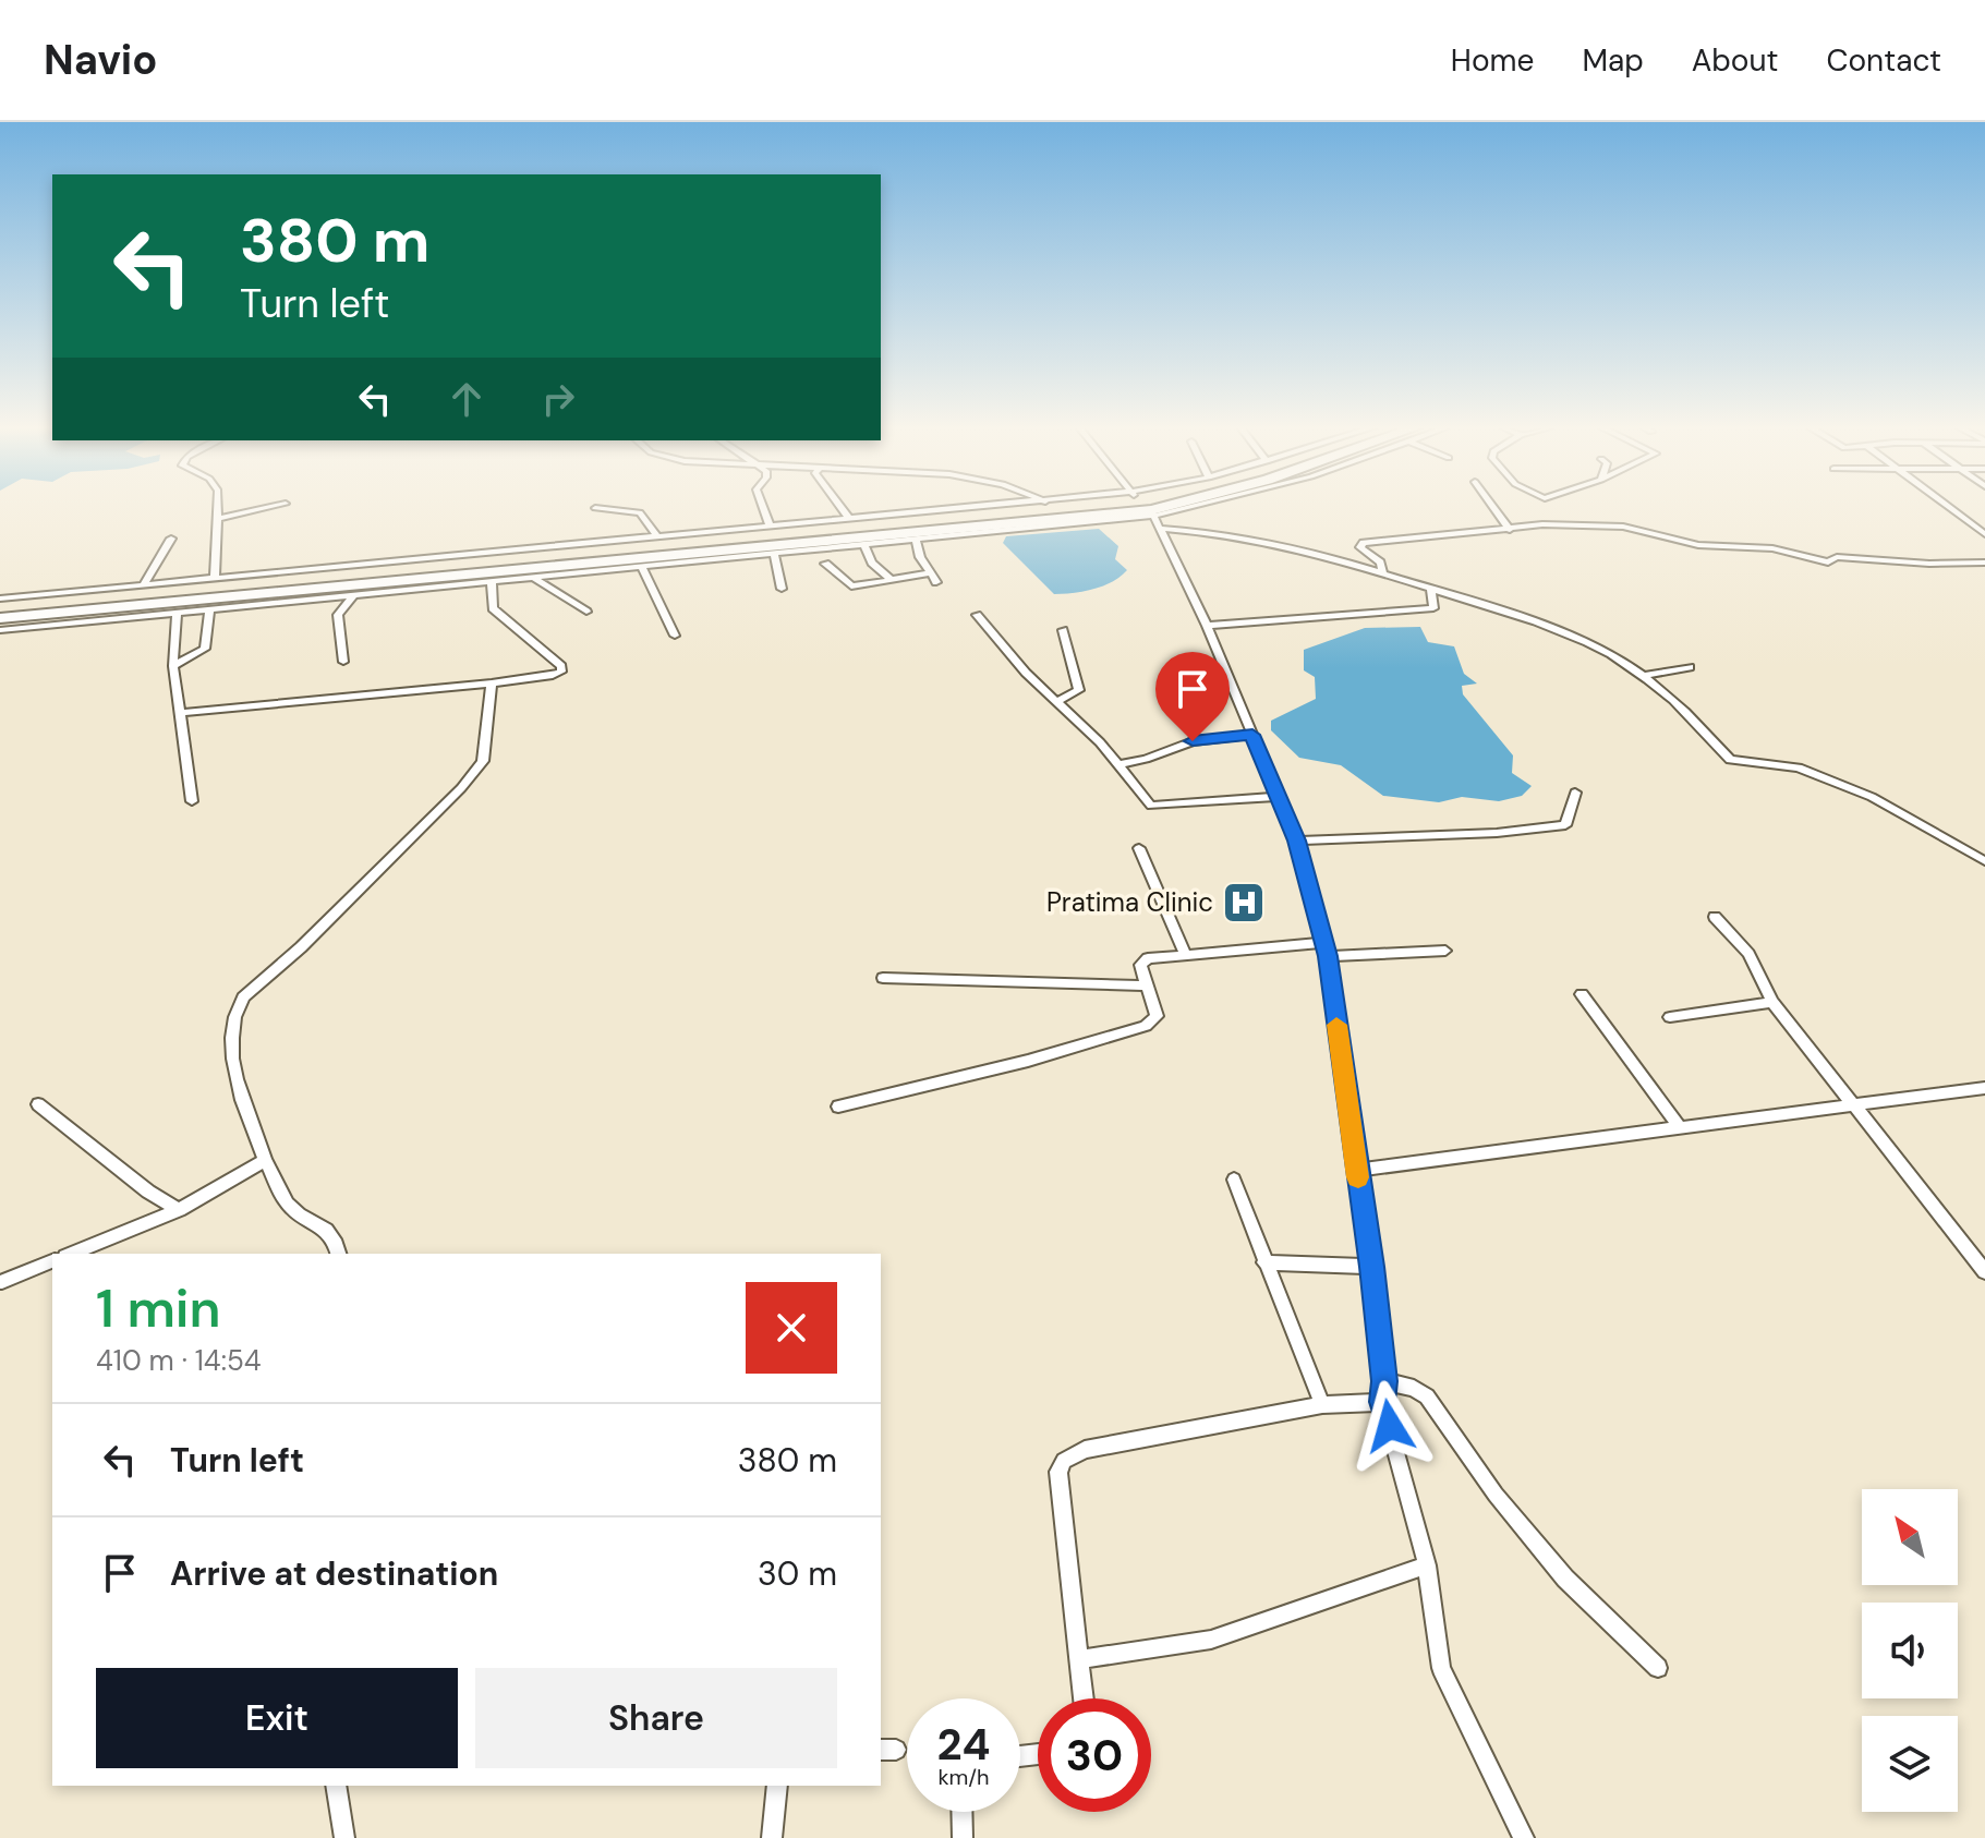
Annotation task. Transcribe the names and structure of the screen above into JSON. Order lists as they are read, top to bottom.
{
  "places": {
    "hospital": ["Pratima Clinic"]
  },
  "north": "top left",
  "page": {
    "header": "Navio",
    "nav": [
      "Home",
      "Map",
      "About",
      "Contact"
    ],
    "turn": ["380 m", "Turn left"],
    "heading": ["1 min", "410 m · 14:54"],
    "list": [
      {
        "name": "Turn left",
        "value": "380 m"
      },
      {
        "name": "Arrive at destination",
        "value": "30 m"
      }
    ],
    "buttons": ["Exit", "Share"],
    "speed": "24 km/h",
    "limit": "30"
  }
}
